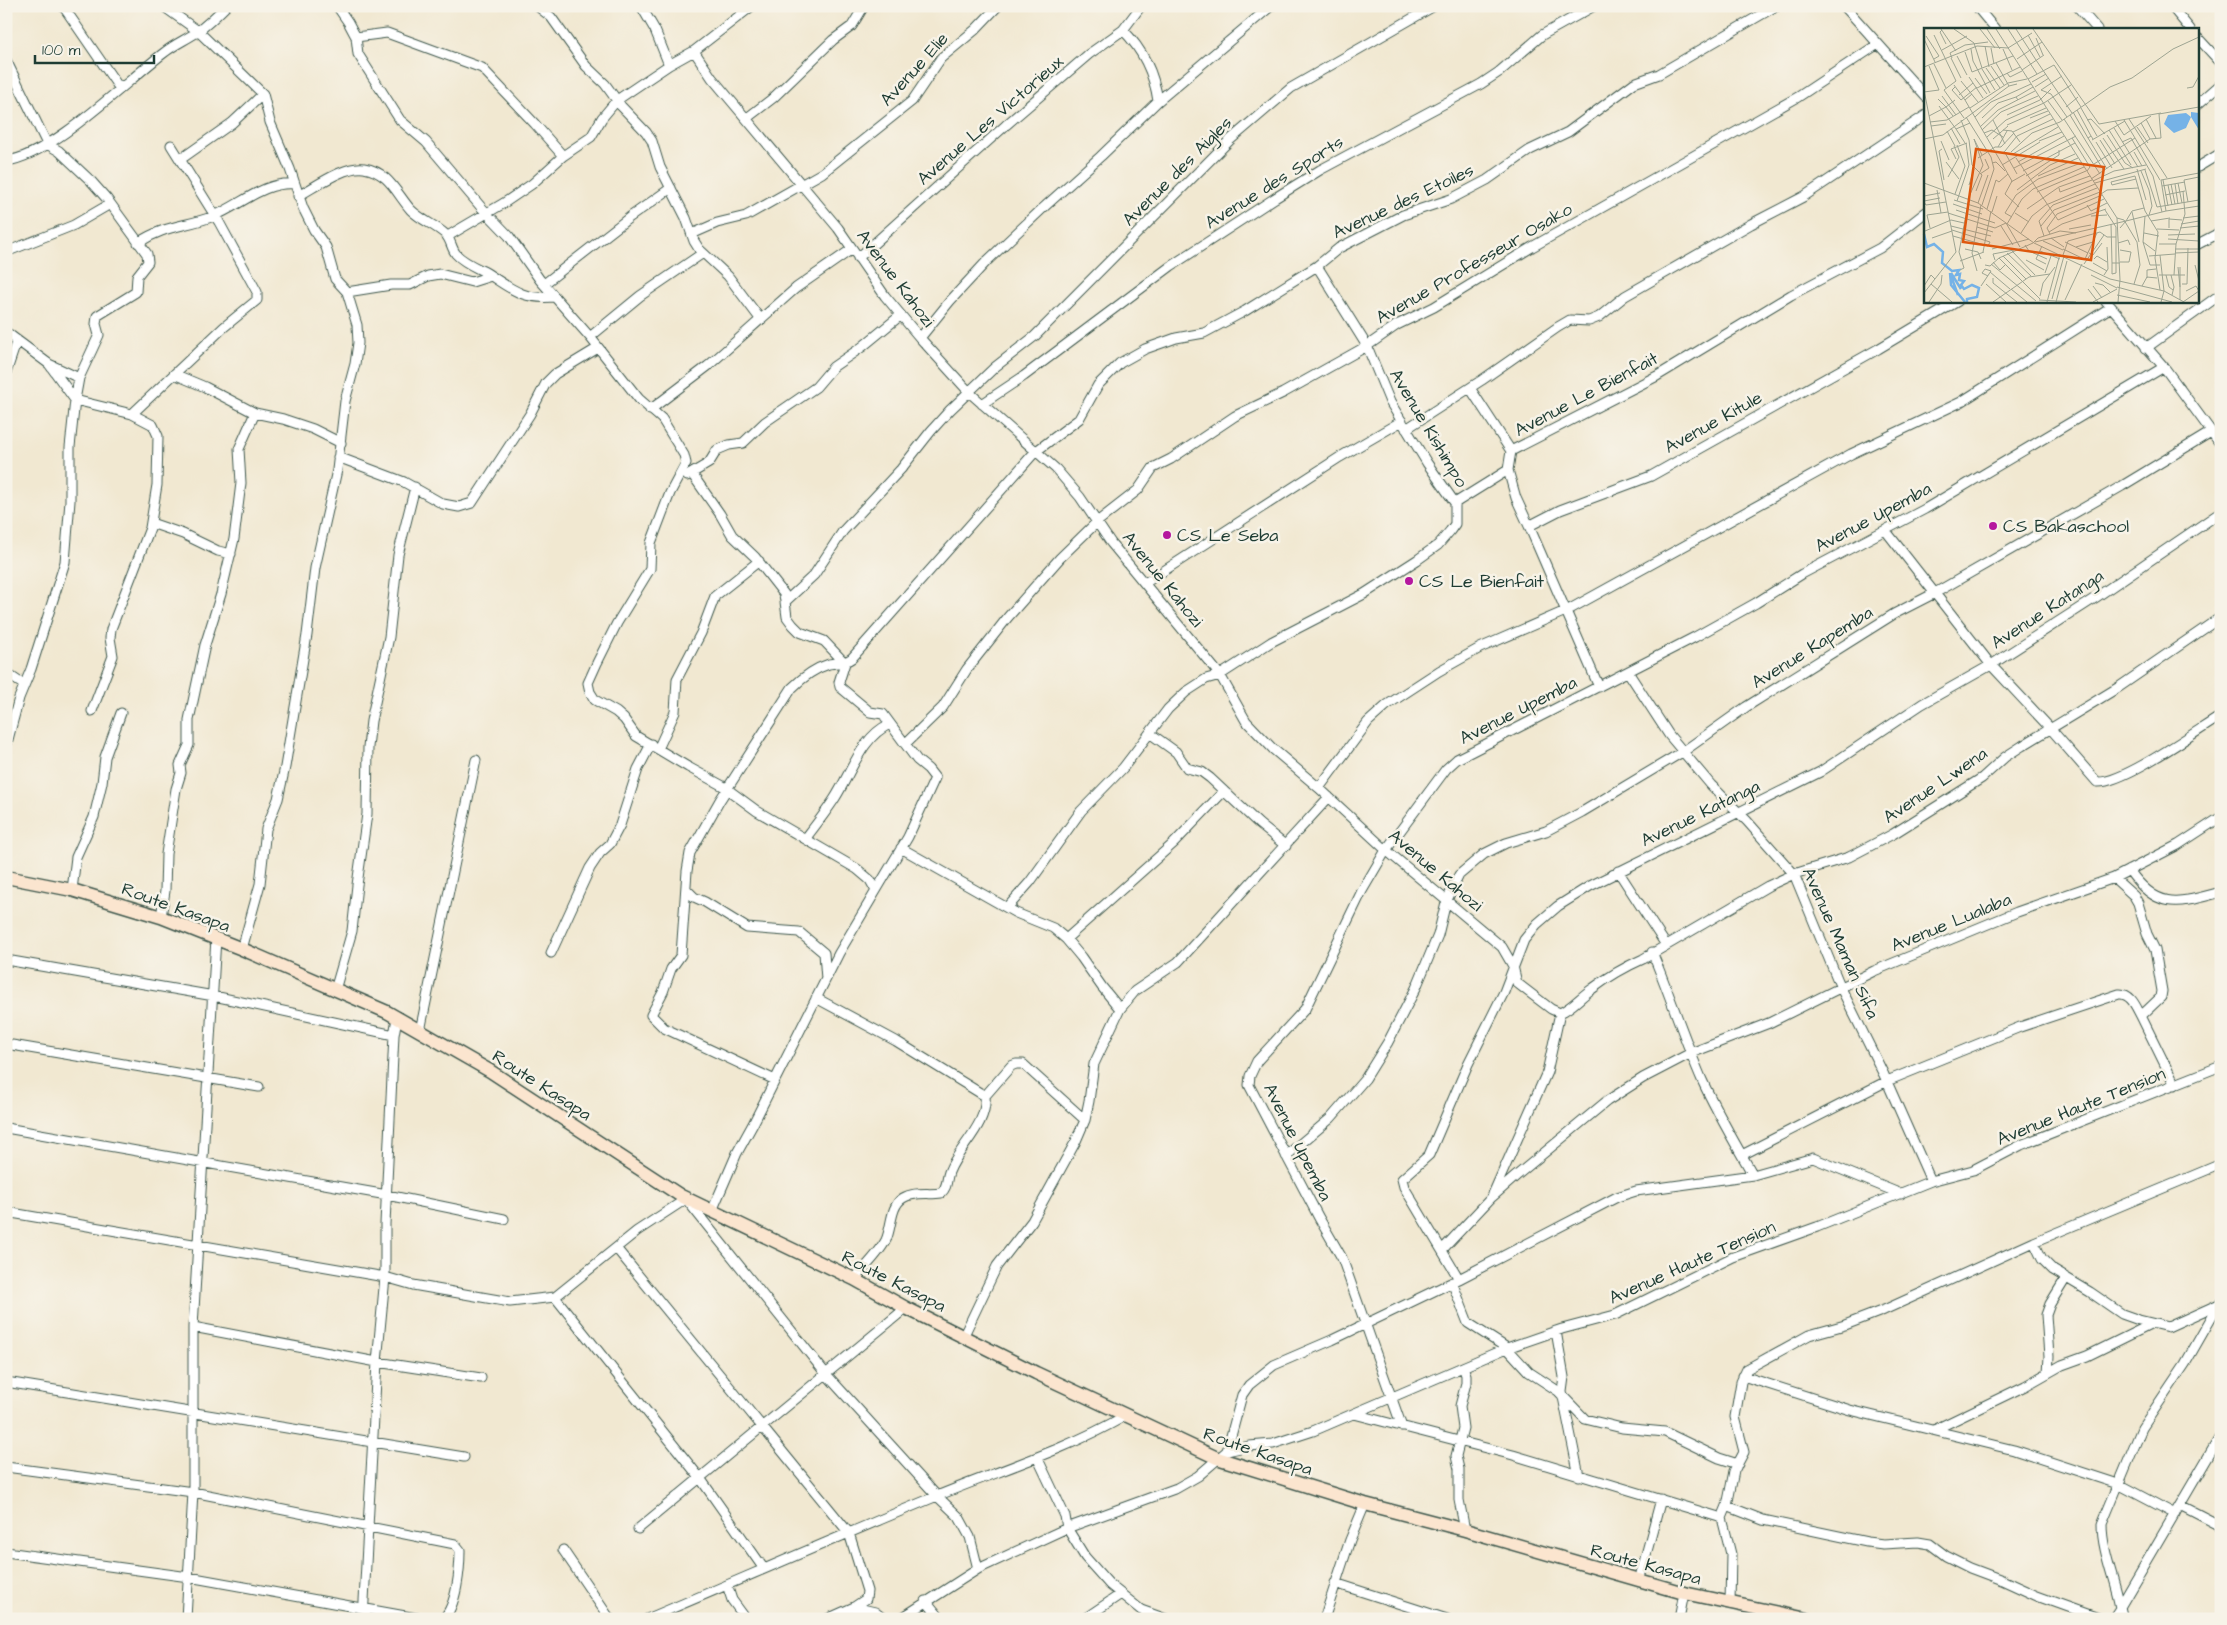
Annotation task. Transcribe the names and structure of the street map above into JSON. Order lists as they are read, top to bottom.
{
  "streets": {
    "main road": ["Route Kasapa"],
    "street": [
      "Avenue Elie",
      "Avenue Les Victorieux",
      "Avenue des Aigles",
      "Avenue des Sports",
      "Avenue des Etoiles",
      "Avenue Professeur Osako",
      "Avenue Kahozi",
      "Avenue Le Bienfait",
      "Avenue Kitule",
      "Avenue Kishimpo",
      "Avenue Upemba",
      "Avenue Katanga",
      "Avenue Kapemba",
      "Avenue Lwena",
      "Avenue Lualaba",
      "Avenue Maman Sifa",
      "Avenue Haute Tension"
    ]
  },
  "crossings": [
    ["Avenue Elie", "Avenue Kahozi"],
    ["Avenue Les Victorieux", "Avenue Kahozi"],
    ["Avenue des Aigles", "Avenue Kahozi"],
    ["Avenue des Sports", "Avenue Kahozi"],
    ["Avenue des Etoiles", "Avenue Kahozi"],
    ["Avenue des Etoiles", "Avenue Kishimpo"],
    ["Avenue Professeur Osako", "Avenue Kahozi"],
    ["Avenue Professeur Osako", "Avenue Kishimpo"],
    ["Avenue Kahozi", "Avenue Upemba"],
    ["Avenue Kahozi", "Avenue Katanga"],
    ["Avenue Kahozi", "Avenue Kapemba"],
    ["Avenue Upemba", "Avenue Kapemba"],
    ["Avenue Upemba", "Avenue Maman Sifa"],
    ["Avenue Upemba", "Avenue Haute Tension"],
    ["Avenue Katanga", "Avenue Maman Sifa"],
    ["Avenue Katanga", "Avenue Haute Tension"],
    ["Avenue Kapemba", "Avenue Maman Sifa"],
    ["Avenue Lwena", "Avenue Maman Sifa"],
    ["Route Kasapa", "Avenue Haute Tension"],
    ["Avenue Lualaba", "Avenue Maman Sifa"],
    ["Avenue Maman Sifa", "Avenue Haute Tension"]
  ],
  "places": ["CS Bakaschool", "CS Le Seba", "CS Le Bienfait"],
  "scale_bar": "100 m"
}
